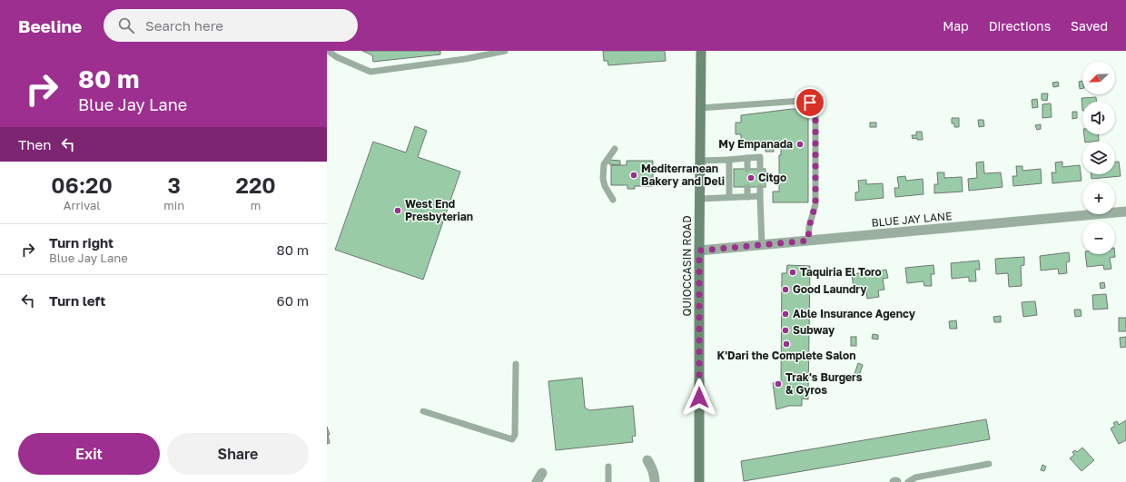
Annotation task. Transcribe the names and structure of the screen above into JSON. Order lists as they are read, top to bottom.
{
  "streets": {
    "main road": ["QUIOCCASIN ROAD"],
    "street": ["BLUE JAY LANE"]
  },
  "crossings": [
    ["BLUE JAY LANE", "QUIOCCASIN ROAD"]
  ],
  "places": [
    "My Empanada",
    "Mediterranean Bakery and Deli",
    "Citgo",
    "West End Presbyterian",
    "Taquiria El Toro",
    "Good Laundry",
    "Able Insurance Agency",
    "Subway",
    "K'Dari the Complete Salon",
    "Trak's Burgers & Gyros"
  ],
  "north": "bottom left",
  "page": {
    "header": "Beeline",
    "search": "Search here",
    "nav": ["Map", "Directions", "Saved"],
    "turn": ["80 m", "Blue Jay Lane"],
    "map_buttons": ["+", "−"],
    "then": "Then",
    "eta": [
      "06:20",
      "Arrival",
      "3",
      "min",
      "220",
      "m"
    ],
    "list": [
      {
        "name": "Turn right",
        "note": "Blue Jay Lane",
        "value": "80 m"
      },
      {
        "name": "Turn left",
        "value": "60 m"
      }
    ],
    "buttons": ["Exit", "Share"]
  }
}
